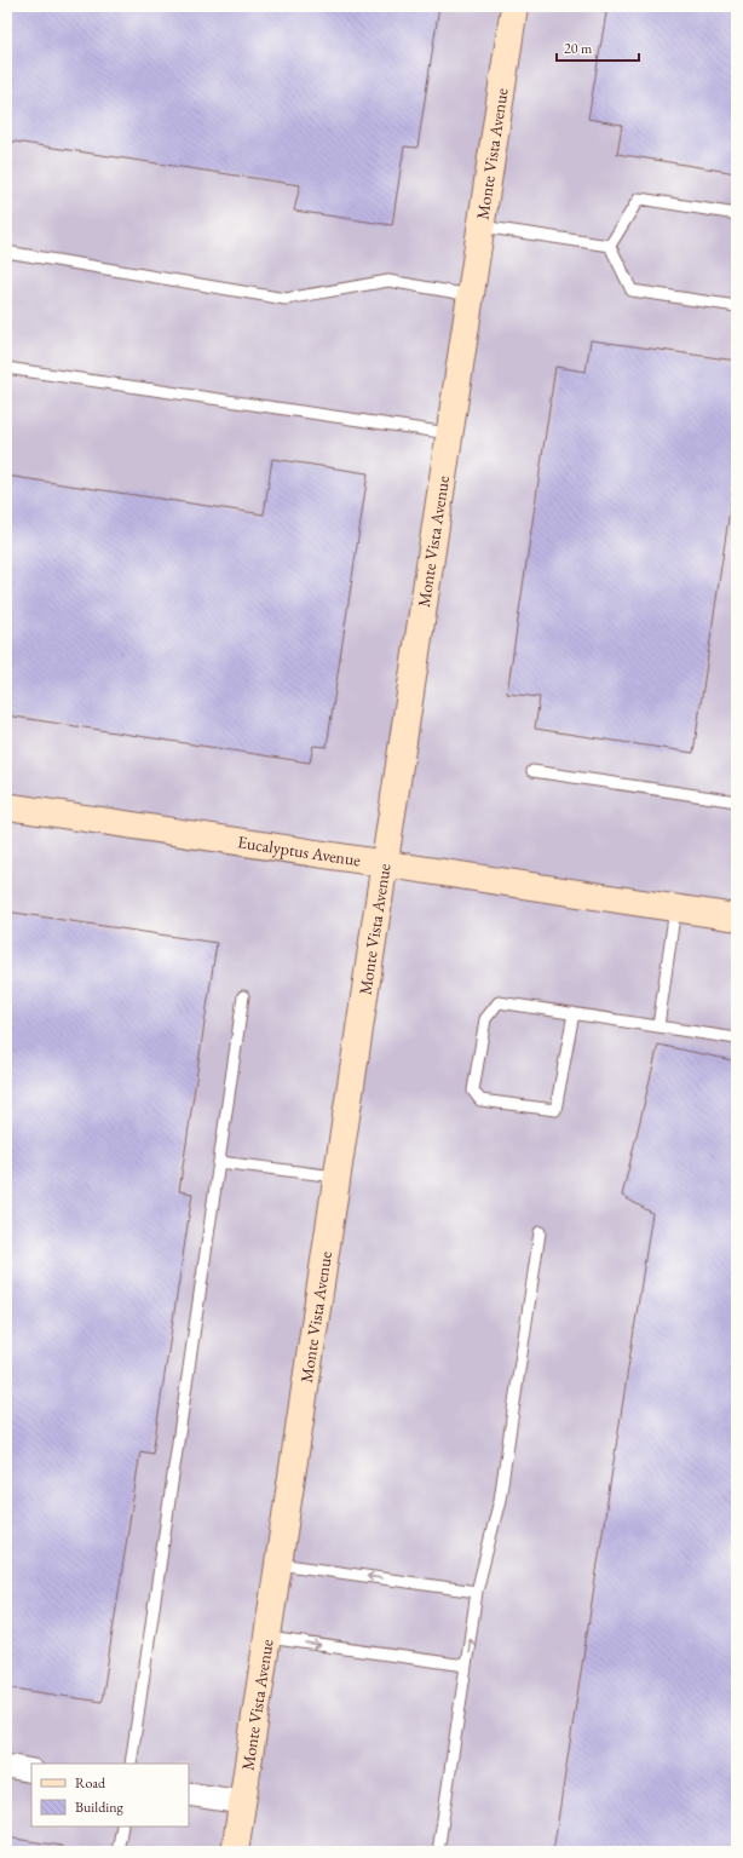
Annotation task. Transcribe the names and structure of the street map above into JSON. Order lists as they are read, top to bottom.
{
  "streets": {
    "street": ["Monte Vista Avenue", "Eucalyptus Avenue"]
  },
  "crossings": [
    ["Monte Vista Avenue", "Eucalyptus Avenue"]
  ],
  "legend": ["Road", "Building"],
  "scale_bar": "20 m"
}
